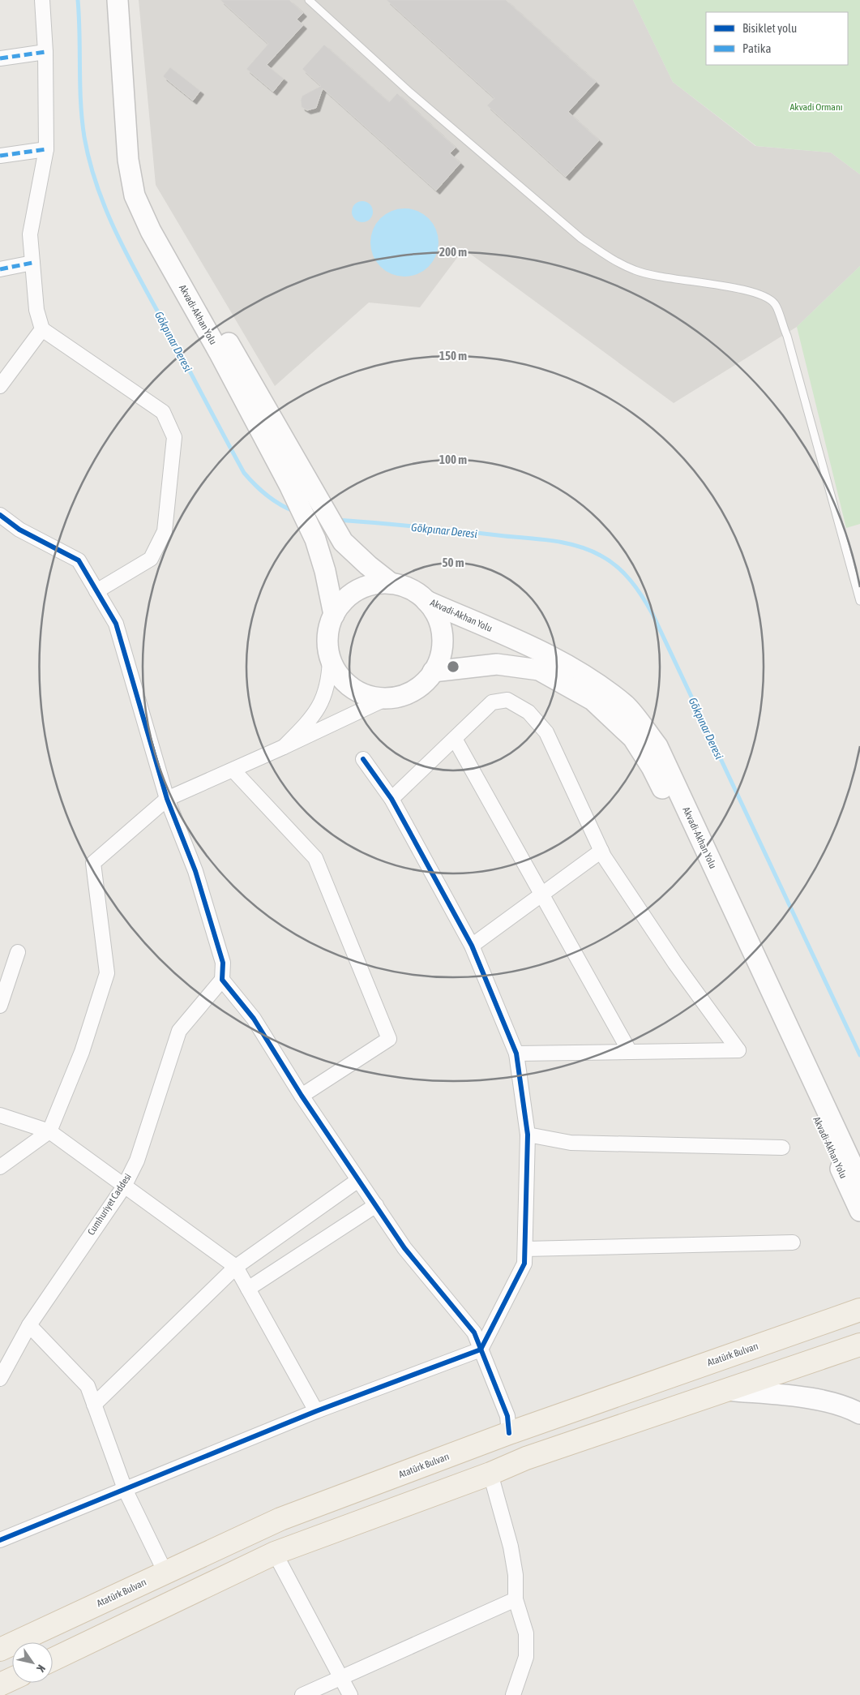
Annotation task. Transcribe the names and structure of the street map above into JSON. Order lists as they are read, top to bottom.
{
  "streets": {
    "main road": ["Akvadi-Akhan Yolu", "Atatürk Bulvarı"],
    "street": ["Cumhuriyet Caddesi"]
  },
  "water": ["Gökpınar Deresi"],
  "parks": ["Akvadi Ormanı"],
  "legend": ["Bisiklet yolu", "Patika"],
  "north": "bottom right",
  "rings": [
    "200 m",
    "150 m",
    "100 m",
    "50 m"
  ]
}
